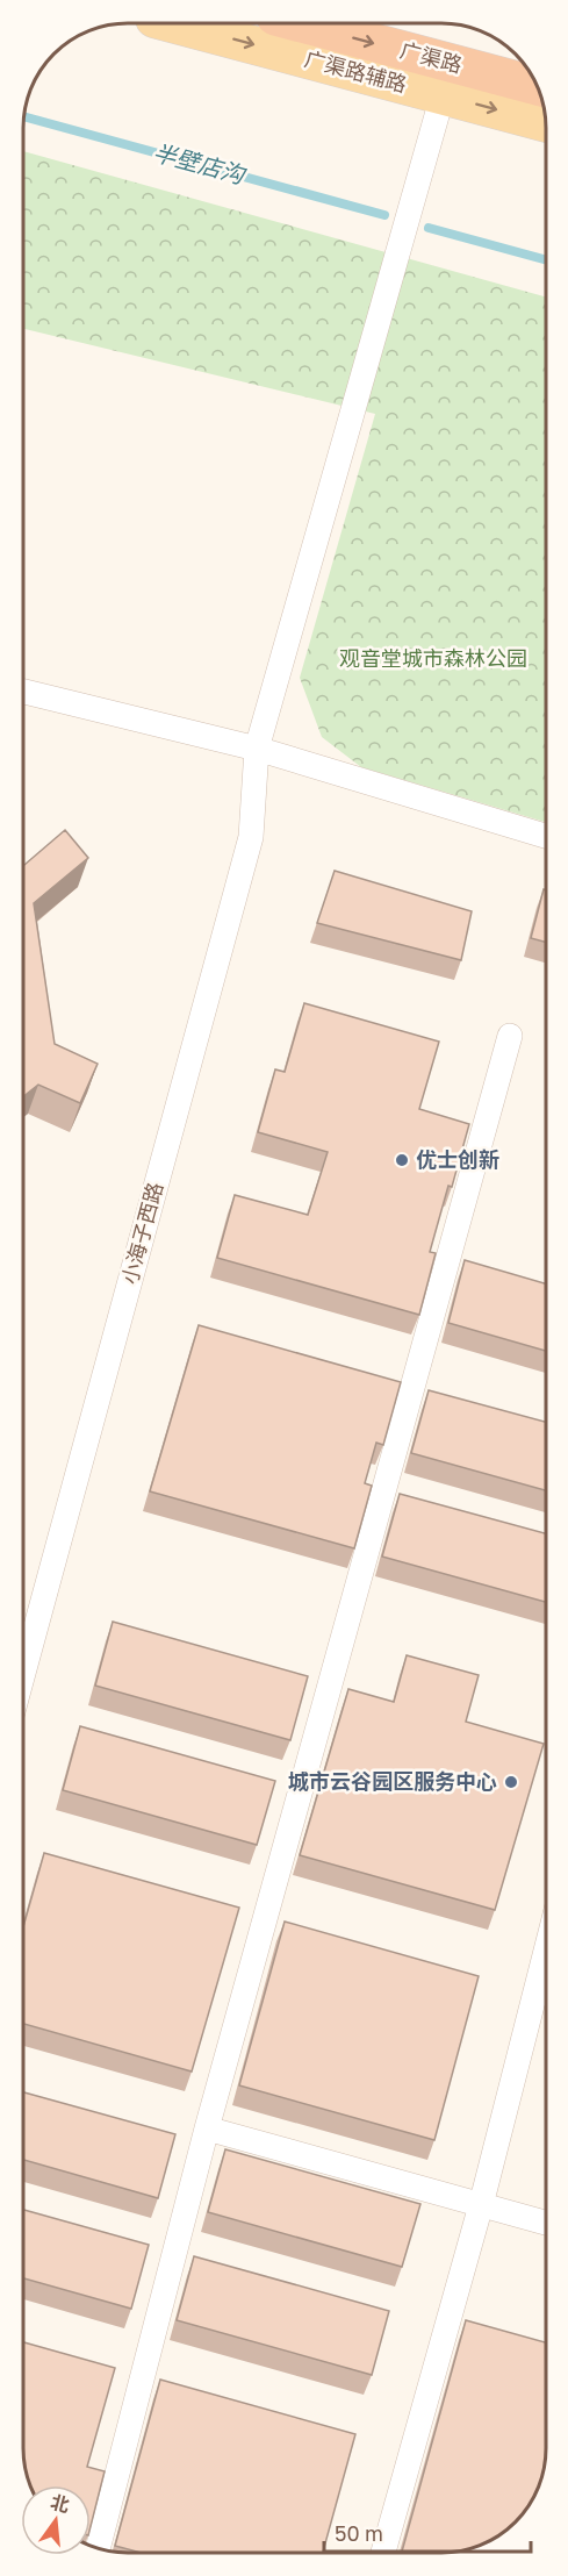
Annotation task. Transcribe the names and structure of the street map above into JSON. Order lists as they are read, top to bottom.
{
  "streets": {
    "highway": ["广渠路"],
    "main road": ["广渠路辅路"],
    "street": ["小海子西路"]
  },
  "crossings": [
    ["广渠路辅路", "小海子西路"]
  ],
  "one_way": ["广渠路", "广渠路辅路"],
  "water": ["半壁店沟"],
  "parks": ["观音堂城市森林公园"],
  "places": ["优士创新", "城市云谷园区服务中心"],
  "scale_bar": "50 m",
  "north": "top"
}
